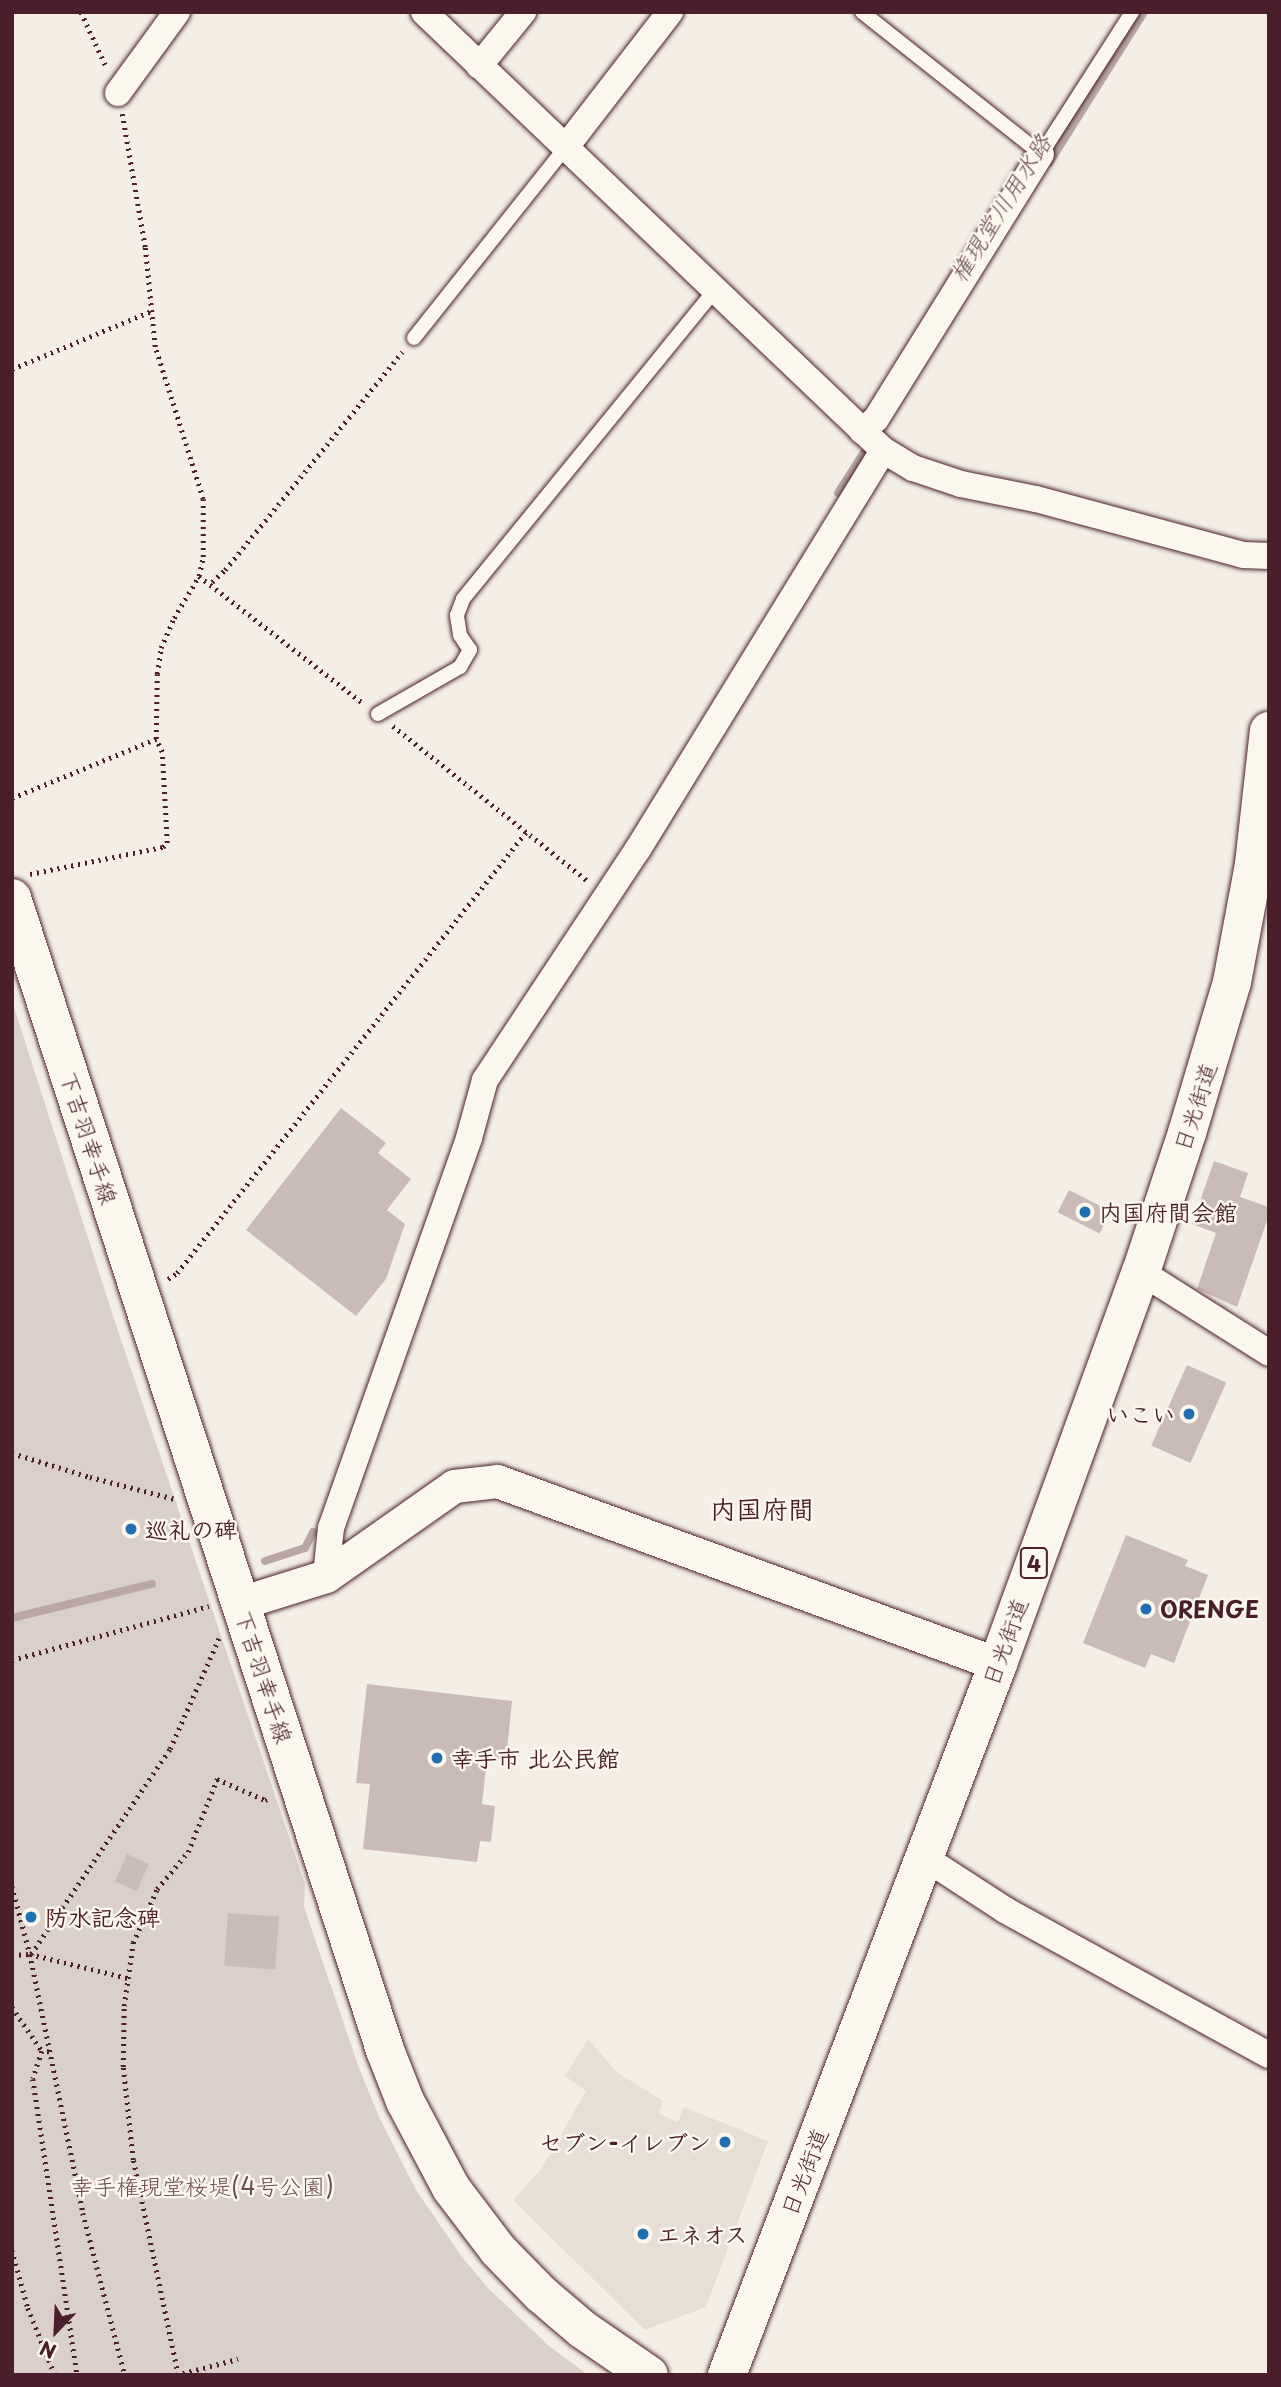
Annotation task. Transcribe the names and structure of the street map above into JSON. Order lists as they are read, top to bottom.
{
  "streets": {
    "main road": ["日光街道", "下吉羽幸手線", "4"]
  },
  "districts": ["内国府間"],
  "water": ["権現堂川用水路"],
  "parks": ["幸手権現堂桜堤(4号公園)"],
  "places": [
    "内国府間会館",
    "いこい",
    "巡礼の碑",
    "ORENGE",
    "幸手市 北公民館",
    "防水記念碑",
    "セブン-イレブン",
    "エネオス"
  ],
  "north": "bottom left"
}
